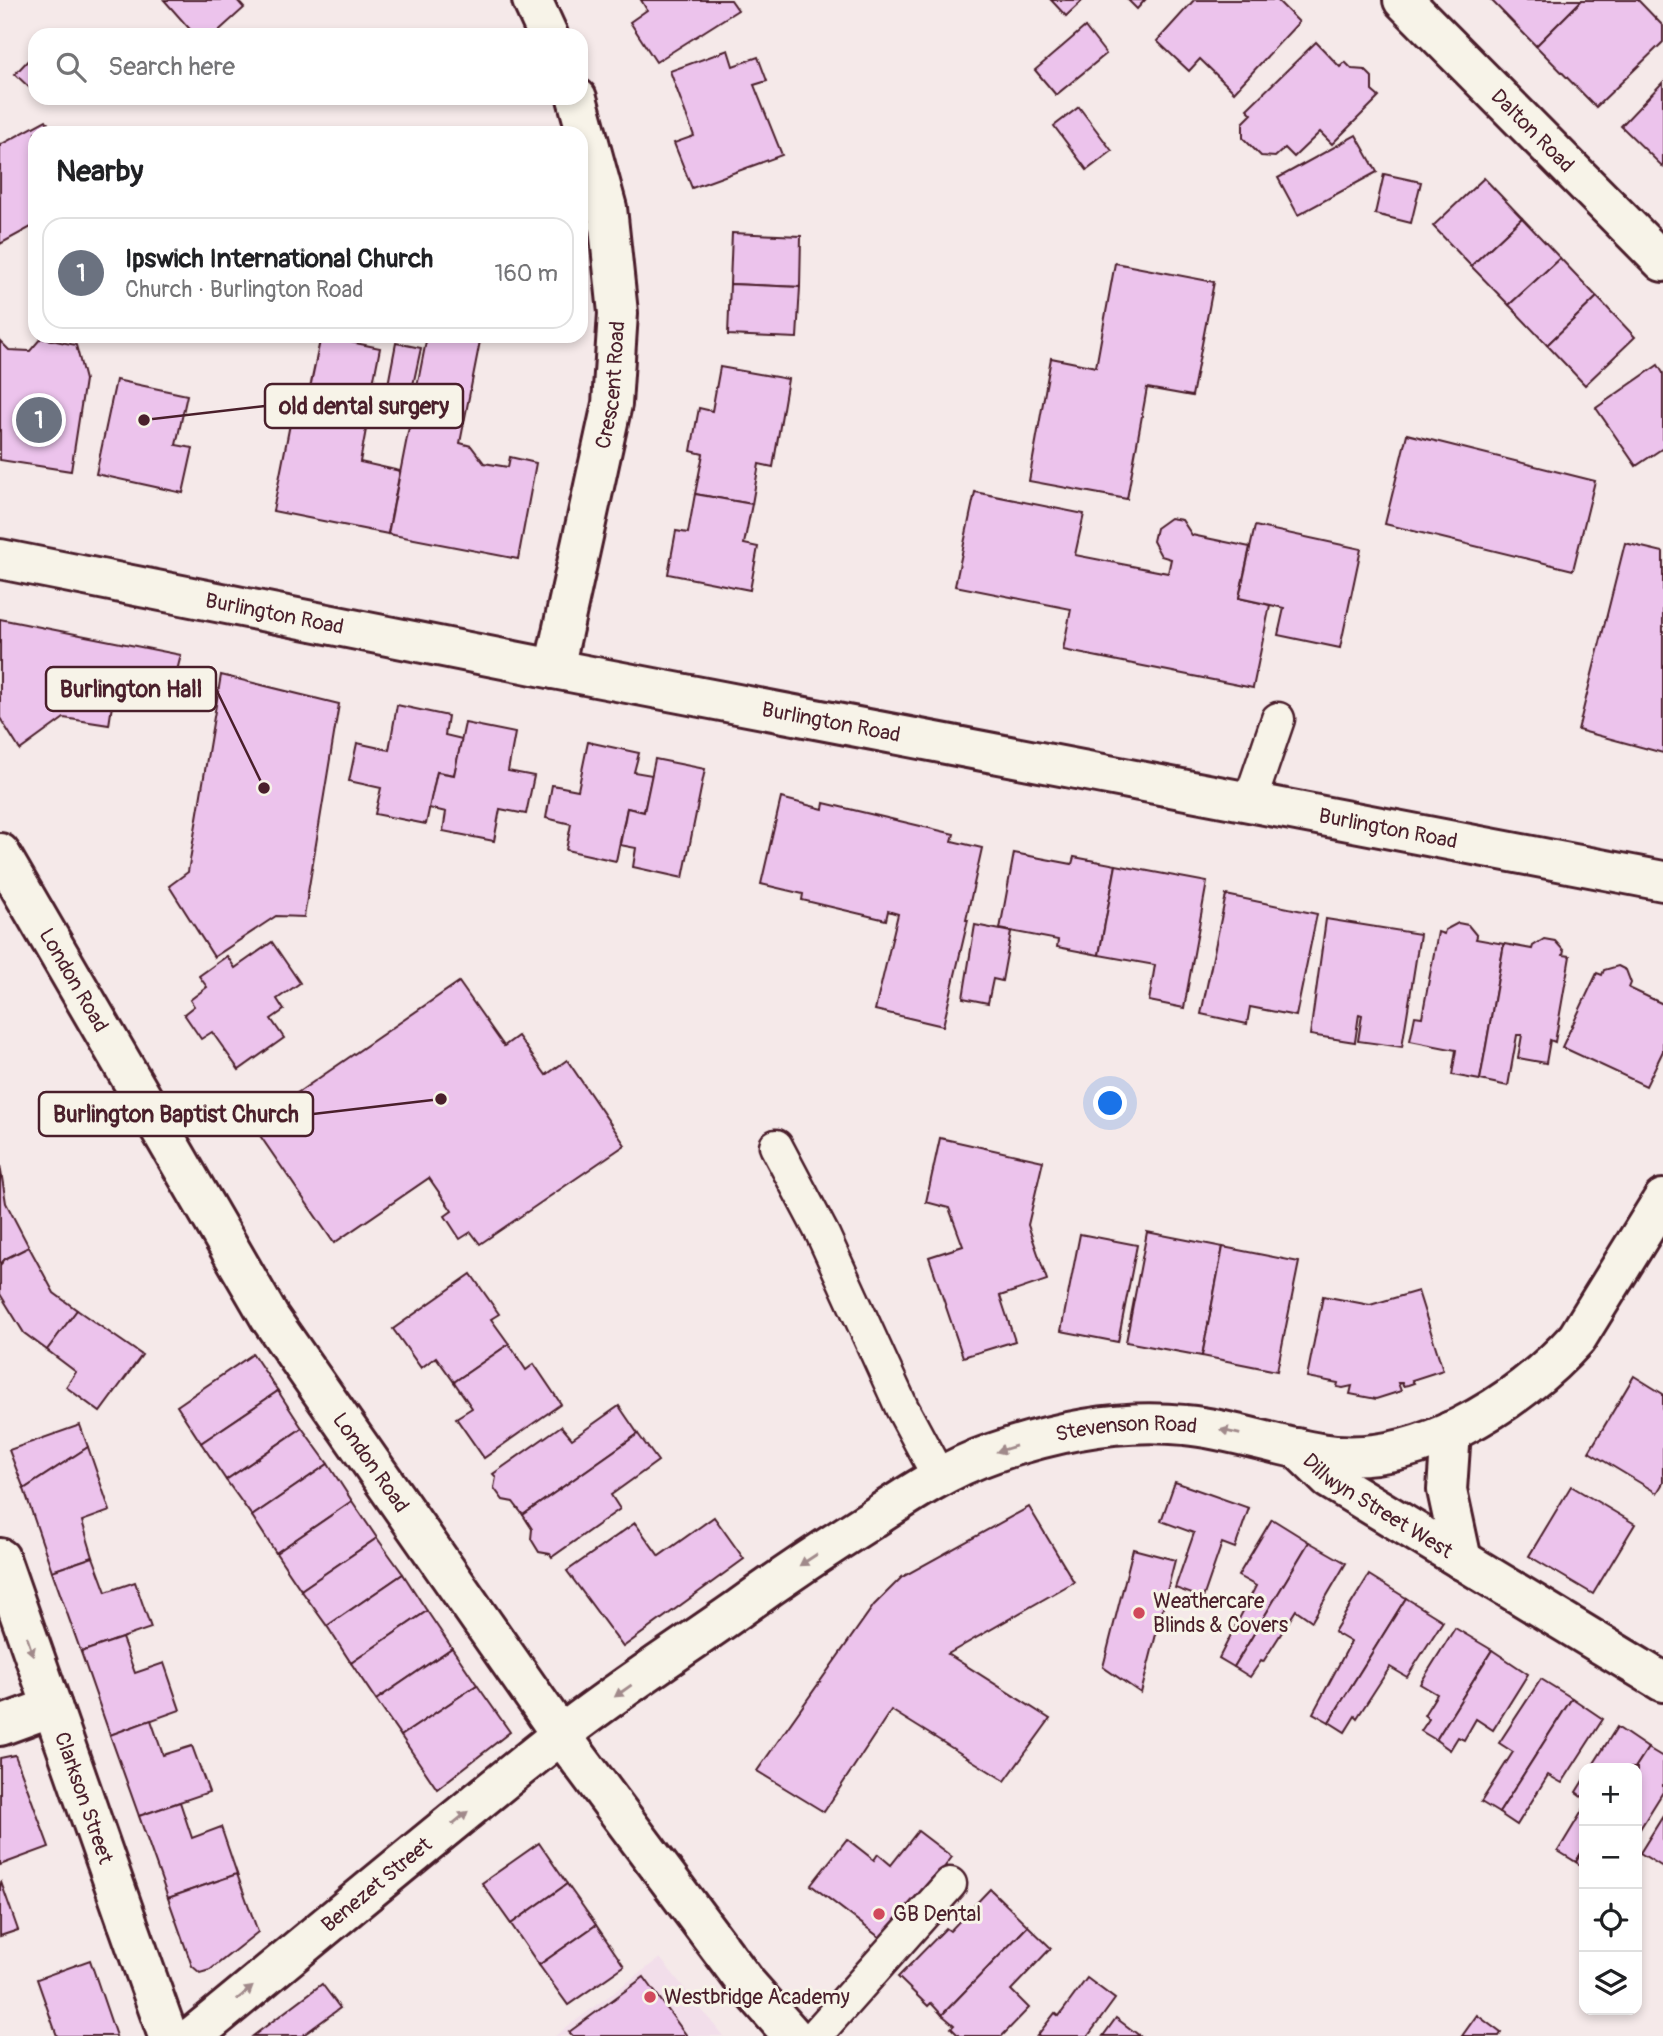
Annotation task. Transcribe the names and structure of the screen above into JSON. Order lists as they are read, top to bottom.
{
  "streets": {
    "street": [
      "Dalton Road",
      "Crescent Road",
      "Burlington Road",
      "London Road",
      "Stevenson Road",
      "Dillwyn Street West",
      "Clarkson Street",
      "Benezet Street"
    ]
  },
  "crossings": [
    ["Crescent Road", "Burlington Road"],
    ["London Road", "Stevenson Road"],
    ["London Road", "Benezet Street"],
    ["Stevenson Road", "Dillwyn Street West"],
    ["Stevenson Road", "Benezet Street"]
  ],
  "one_way": ["Stevenson Road", "Benezet Street"],
  "places": [
    "old dental surgery",
    "Burlington Hall",
    "Burlington Baptist Church",
    "Weathercare Blinds & Covers",
    "GB Dental",
    "Westbridge Academy"
  ],
  "page": {
    "search": "Search here",
    "heading": "Nearby",
    "list": [
      {
        "mark": "1",
        "name": "Ipswich International Church",
        "note": "Church · Burlington Road",
        "value": "160 m"
      }
    ],
    "pins": "1",
    "map_buttons": ["+", "−"]
  }
}
